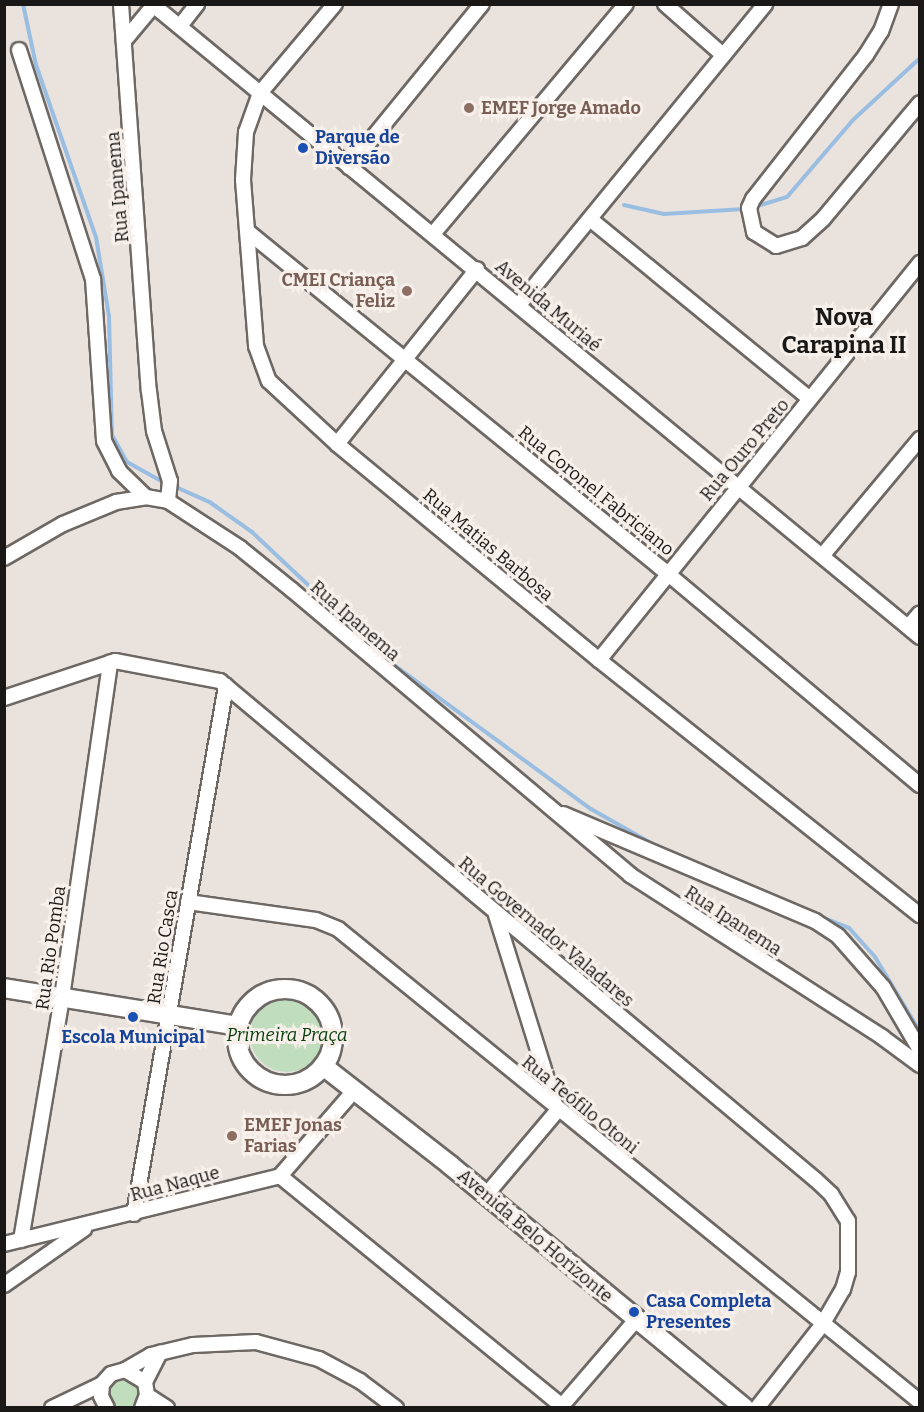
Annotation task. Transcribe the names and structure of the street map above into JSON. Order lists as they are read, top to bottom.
{
  "streets": {
    "street": [
      "Rua Ipanema",
      "Avenida Muriaé",
      "Rua Ouro Preto",
      "Rua Coronel Fabriciano",
      "Rua Matias Barbosa",
      "Rua Governador Valadares",
      "Rua Rio Casca",
      "Rua Rio Pomba",
      "Rua Teófilo Otoni",
      "Rua Naque",
      "Avenida Belo Horizonte"
    ]
  },
  "crossings": [
    ["Avenida Muriaé", "Rua Ouro Preto"],
    ["Avenida Muriaé", "Rua Matias Barbosa"],
    ["Rua Ouro Preto", "Rua Coronel Fabriciano"],
    ["Rua Ouro Preto", "Rua Matias Barbosa"],
    ["Rua Coronel Fabriciano", "Rua Matias Barbosa"],
    ["Rua Governador Valadares", "Rua Rio Casca"],
    ["Rua Governador Valadares", "Rua Rio Pomba"],
    ["Rua Governador Valadares", "Rua Teófilo Otoni"],
    ["Rua Rio Casca", "Rua Teófilo Otoni"],
    ["Rua Rio Casca", "Rua Naque"],
    ["Rua Rio Pomba", "Rua Naque"]
  ],
  "districts": ["Nova Carapina II"],
  "parks": ["Primeira Praça"],
  "places": [
    "EMEF Jorge Amado",
    "Parque de Diversão",
    "CMEI Criança Feliz",
    "Escola Municipal",
    "EMEF Jonas Farias",
    "Casa Completa Presentes"
  ]
}
